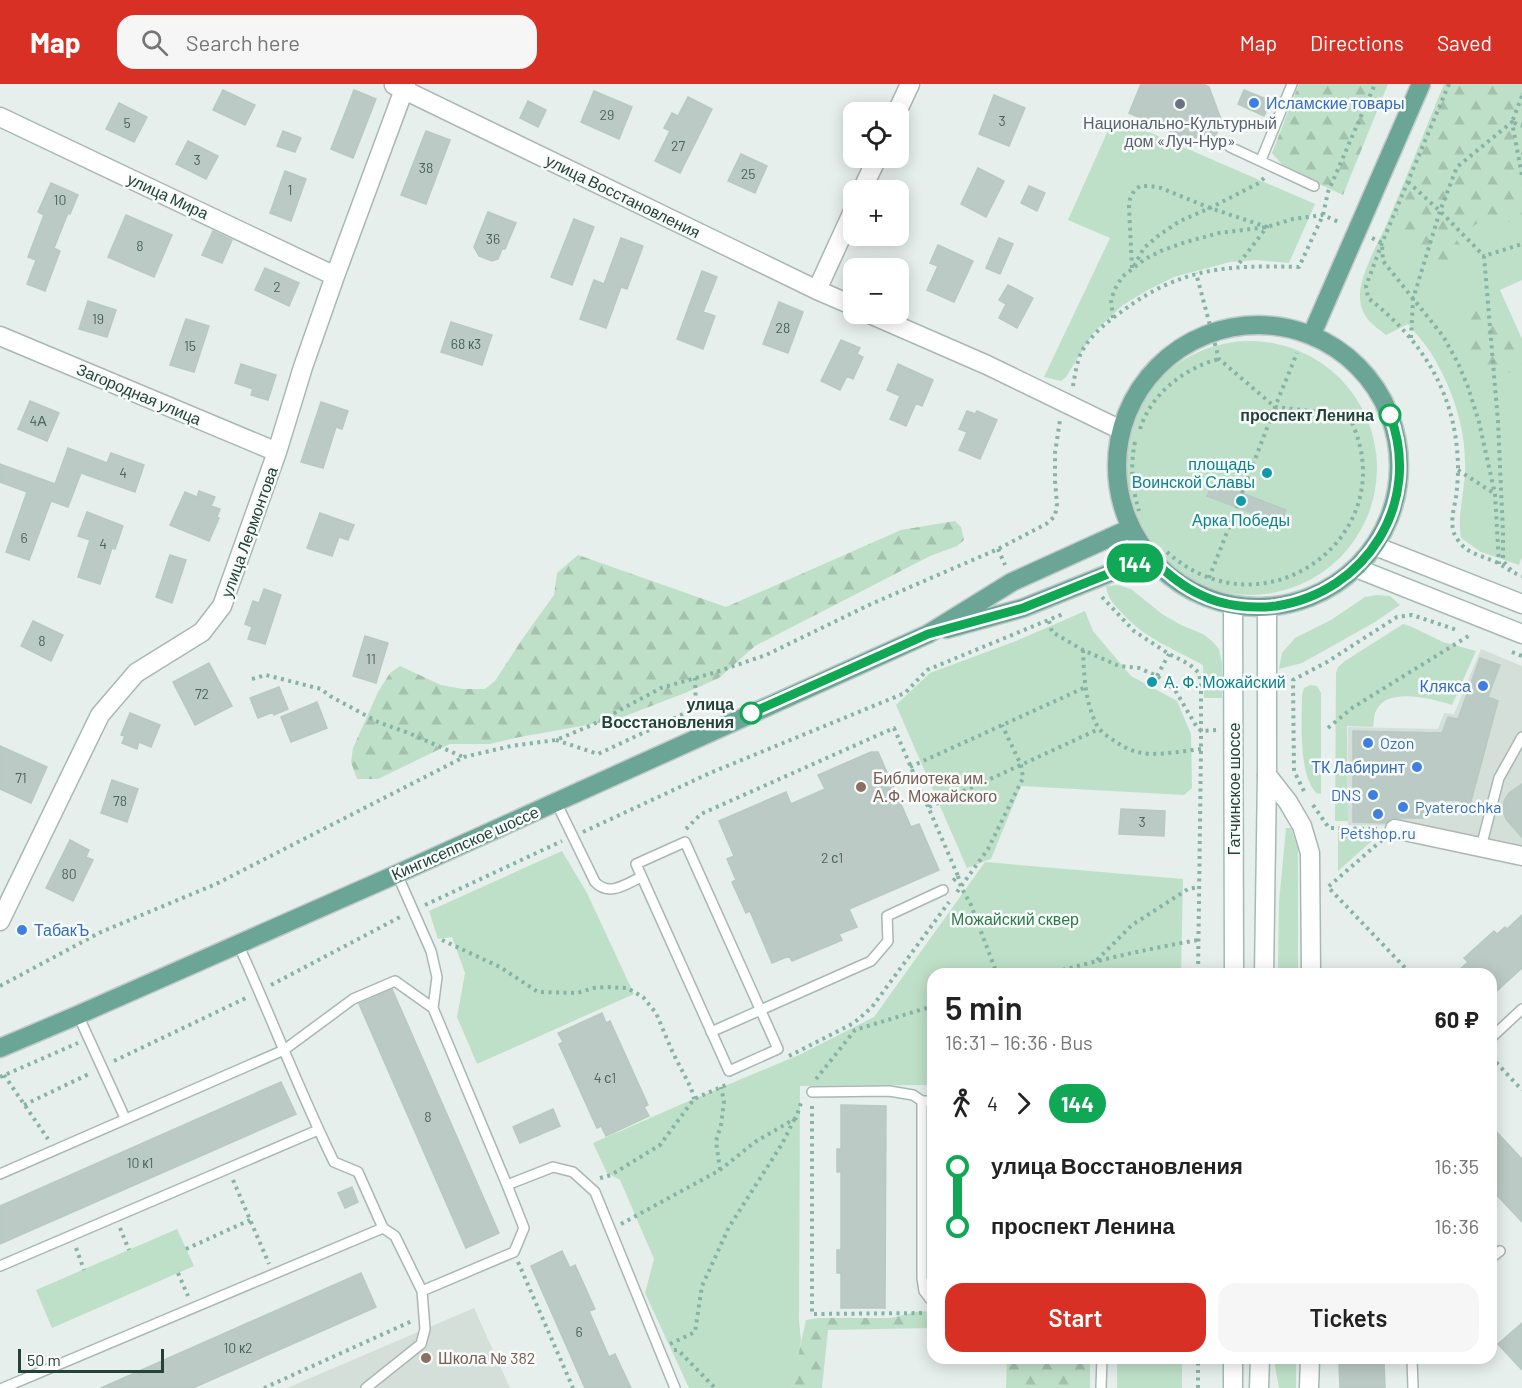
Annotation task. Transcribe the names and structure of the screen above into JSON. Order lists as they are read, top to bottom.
{
  "streets": {
    "main road": ["Кингисеппское шоссе"],
    "street": [
      "улица Мира",
      "улица Восстановления",
      "Загородная улица",
      "улица Лермонтова",
      "Гатчинское шоссе"
    ]
  },
  "crossings": [
    ["улица Мира", "улица Лермонтова"],
    ["улица Восстановления", "улица Лермонтова"],
    ["Загородная улица", "улица Лермонтова"]
  ],
  "parks": ["Можайский сквер"],
  "places": [
    "Исламские товары",
    "Национально-Культурный дом «Луч-Нур»",
    "проспект Ленина",
    "площадь Воинской Славы",
    "Арка Победы",
    "А. Ф. Можайский",
    "Клякса",
    "улица Восстановления",
    "Ozon",
    "ТК Лабиринт",
    "Библиотека им. А.Ф. Можайского",
    "DNS",
    "Pyaterochka",
    "Petshop.ru",
    "ТабакЪ",
    "Школа № 382"
  ],
  "lines": ["bus line 144"],
  "house_numbers": [
    "29",
    "3",
    "5",
    "27",
    "3",
    "38",
    "25",
    "1",
    "10",
    "36",
    "8",
    "2",
    "19",
    "28",
    "68 к3",
    "15",
    "4А",
    "4",
    "6",
    "4",
    "8",
    "11",
    "72",
    "71",
    "78",
    "3",
    "2 с1",
    "80",
    "4 с1",
    "8",
    "10 к1",
    "6",
    "10 к2"
  ],
  "scale_bar": "50 m",
  "page": {
    "header": "Map",
    "search": "Search here",
    "nav": ["Map", "Directions", "Saved"],
    "on_map": "144",
    "map_buttons": ["+", "−"],
    "heading": ["5 min", "16:31 – 16:36 · Bus", "60 ₽"],
    "legs": ["4", "144"],
    "list": [
      {
        "name": "улица Восстановления",
        "value": "16:35"
      },
      {
        "name": "проспект Ленина",
        "value": "16:36"
      }
    ],
    "buttons": ["Start", "Tickets"],
    "scale": "50 m"
  }
}
